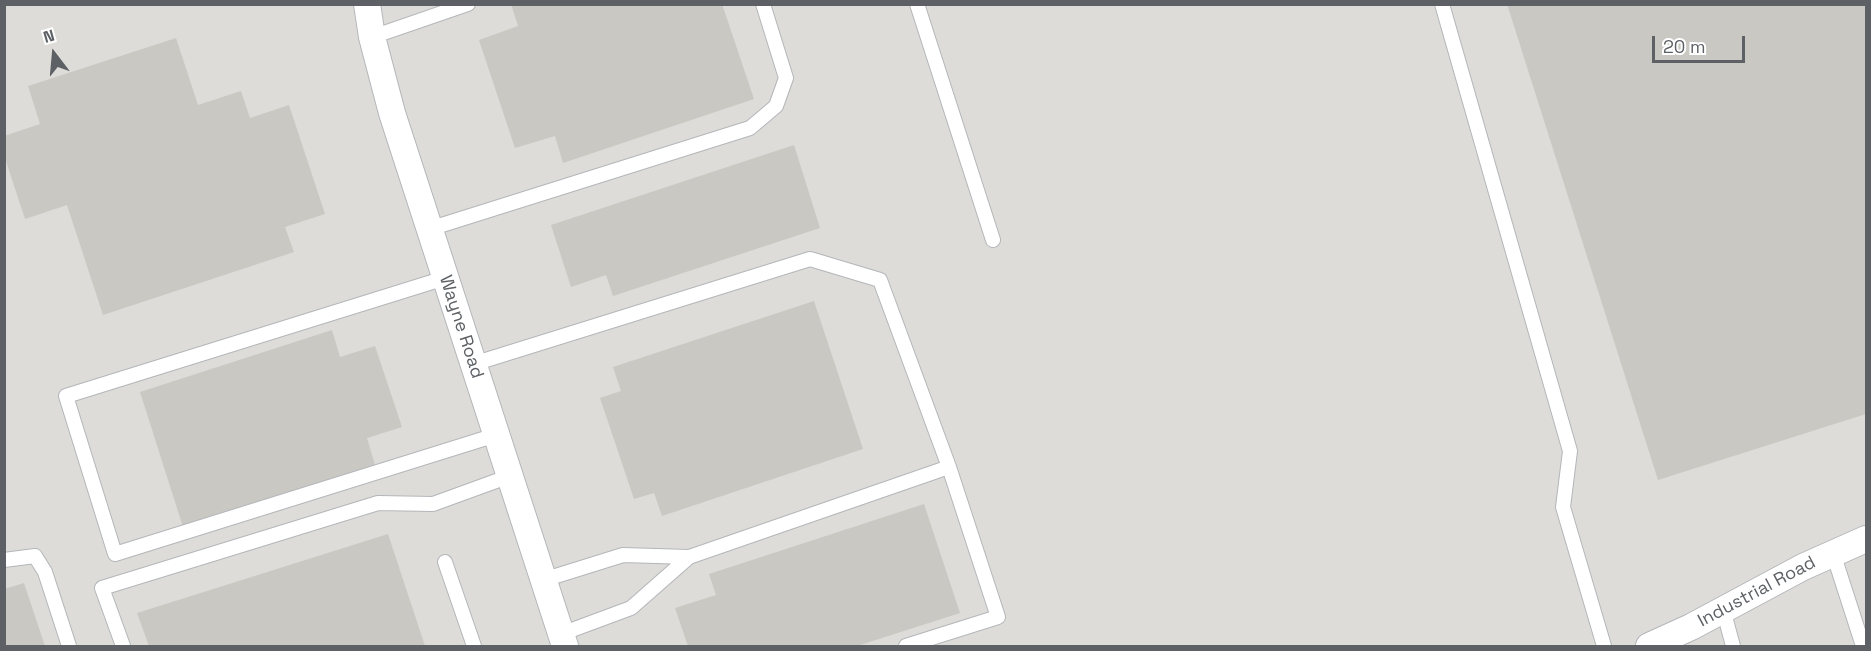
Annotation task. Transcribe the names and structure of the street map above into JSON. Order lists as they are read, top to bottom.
{
  "streets": {
    "street": ["Wayne Road", "Industrial Road"]
  },
  "scale_bar": "20 m",
  "north": "top"
}
